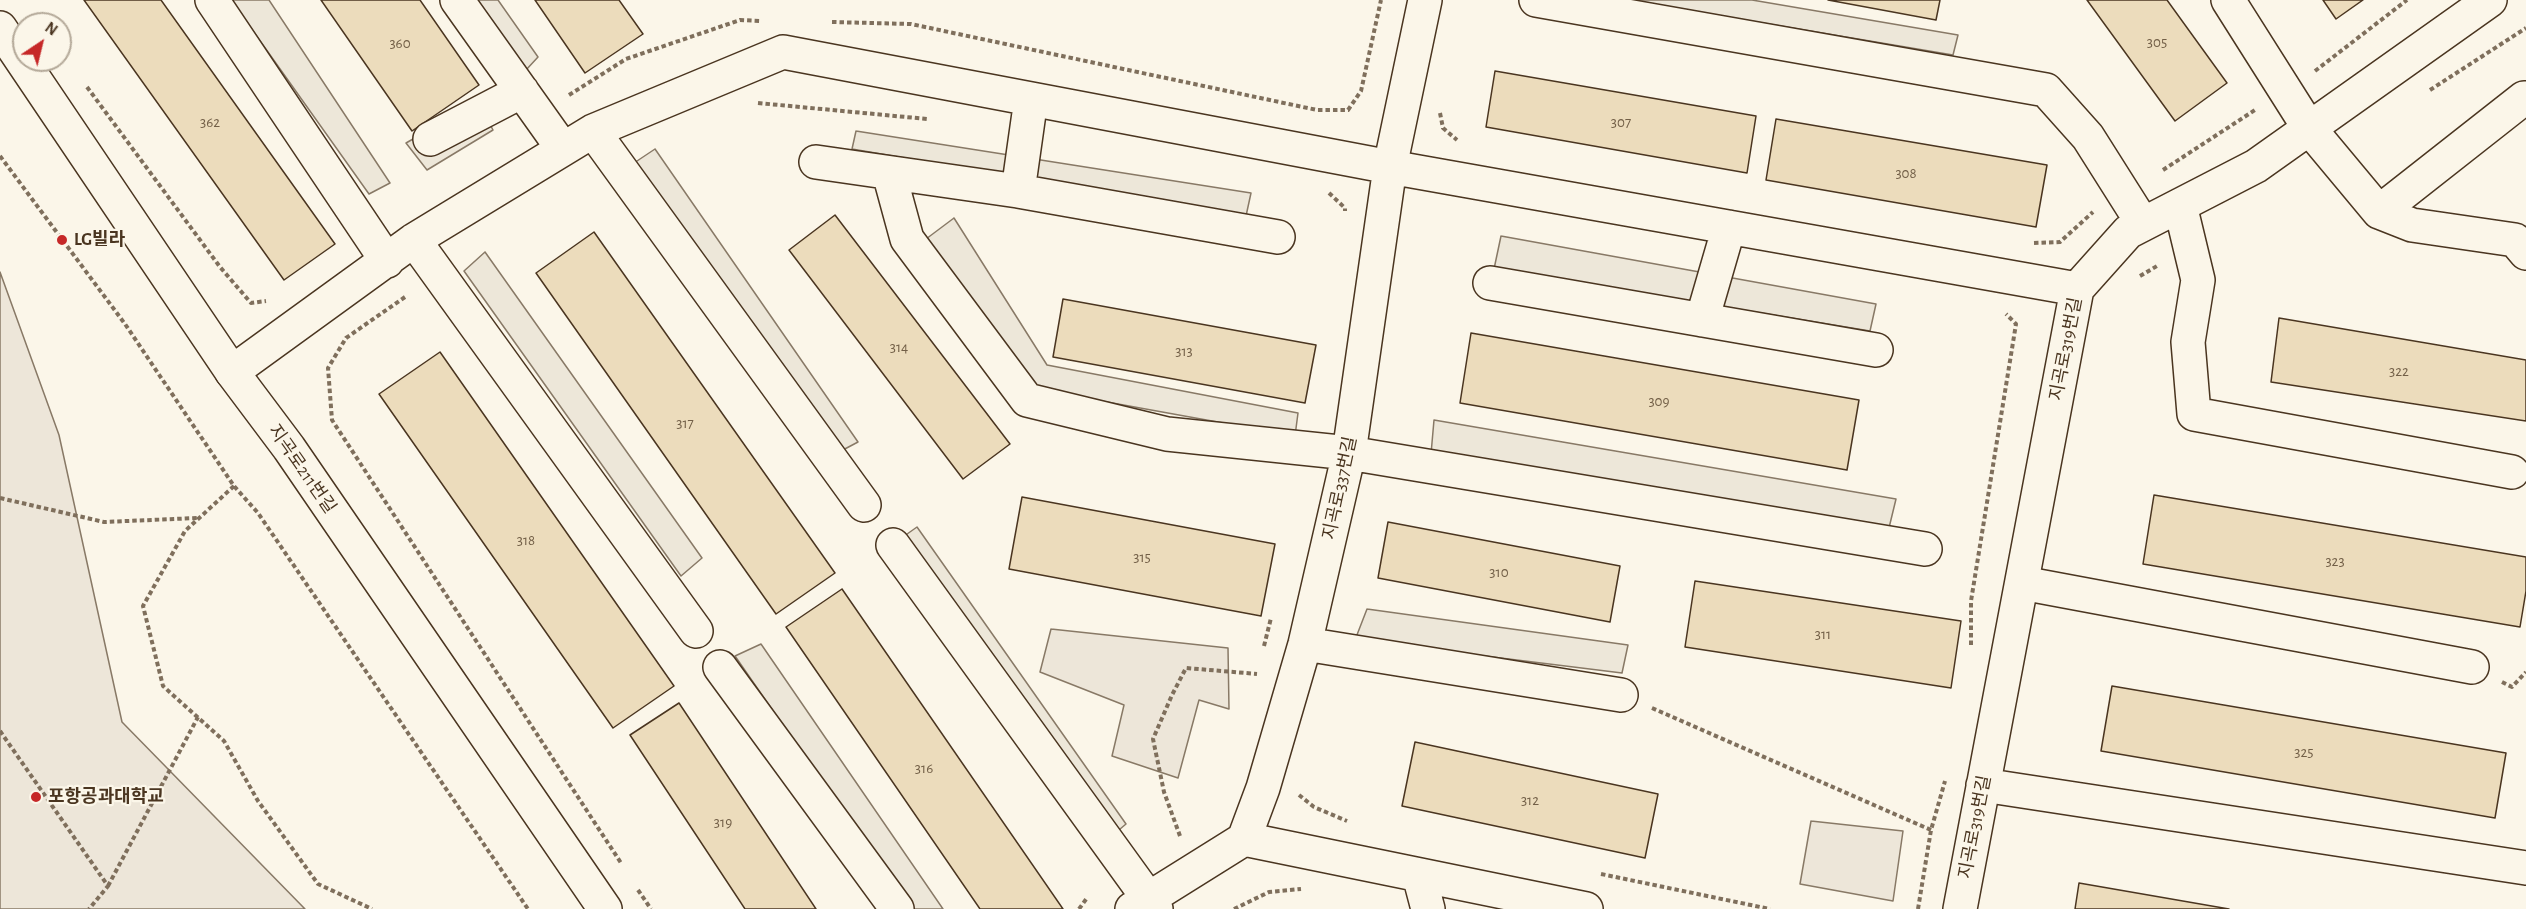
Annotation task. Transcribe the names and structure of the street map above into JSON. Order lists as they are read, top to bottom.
{
  "streets": {
    "street": ["지곡로319번길", "지곡로211번길", "지곡로337번길"]
  },
  "places": ["LG빌라", "포항공과대학교"],
  "house_numbers": [
    "305",
    "360",
    "362",
    "307",
    "308",
    "314",
    "313",
    "322",
    "309",
    "317",
    "318",
    "315",
    "323",
    "310",
    "311",
    "325",
    "316",
    "312",
    "319"
  ],
  "north": "top right"
}
